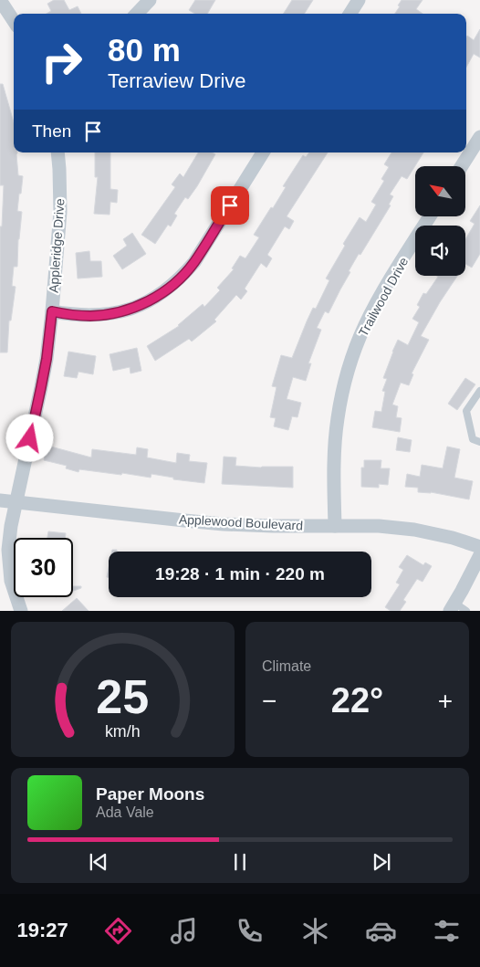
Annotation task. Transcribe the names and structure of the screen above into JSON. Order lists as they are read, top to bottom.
{
  "streets": {
    "street": ["Appleridge Drive", "Trailwood Drive", "Applewood Boulevard"]
  },
  "crossings": [
    ["Appleridge Drive", "Applewood Boulevard"],
    ["Trailwood Drive", "Applewood Boulevard"]
  ],
  "north": "top left",
  "page": {
    "turn": ["80 m", "Terraview Drive"],
    "then": "Then",
    "limit": "30",
    "trip": "19:28 · 1 min · 220 m",
    "tile": "Climate",
    "heat": ["−", "22°", "+"],
    "song": ["Paper Moons", "Ada Vale"],
    "tabs": "19:27",
    "gauge": ["25", "km/h"]
  }
}
